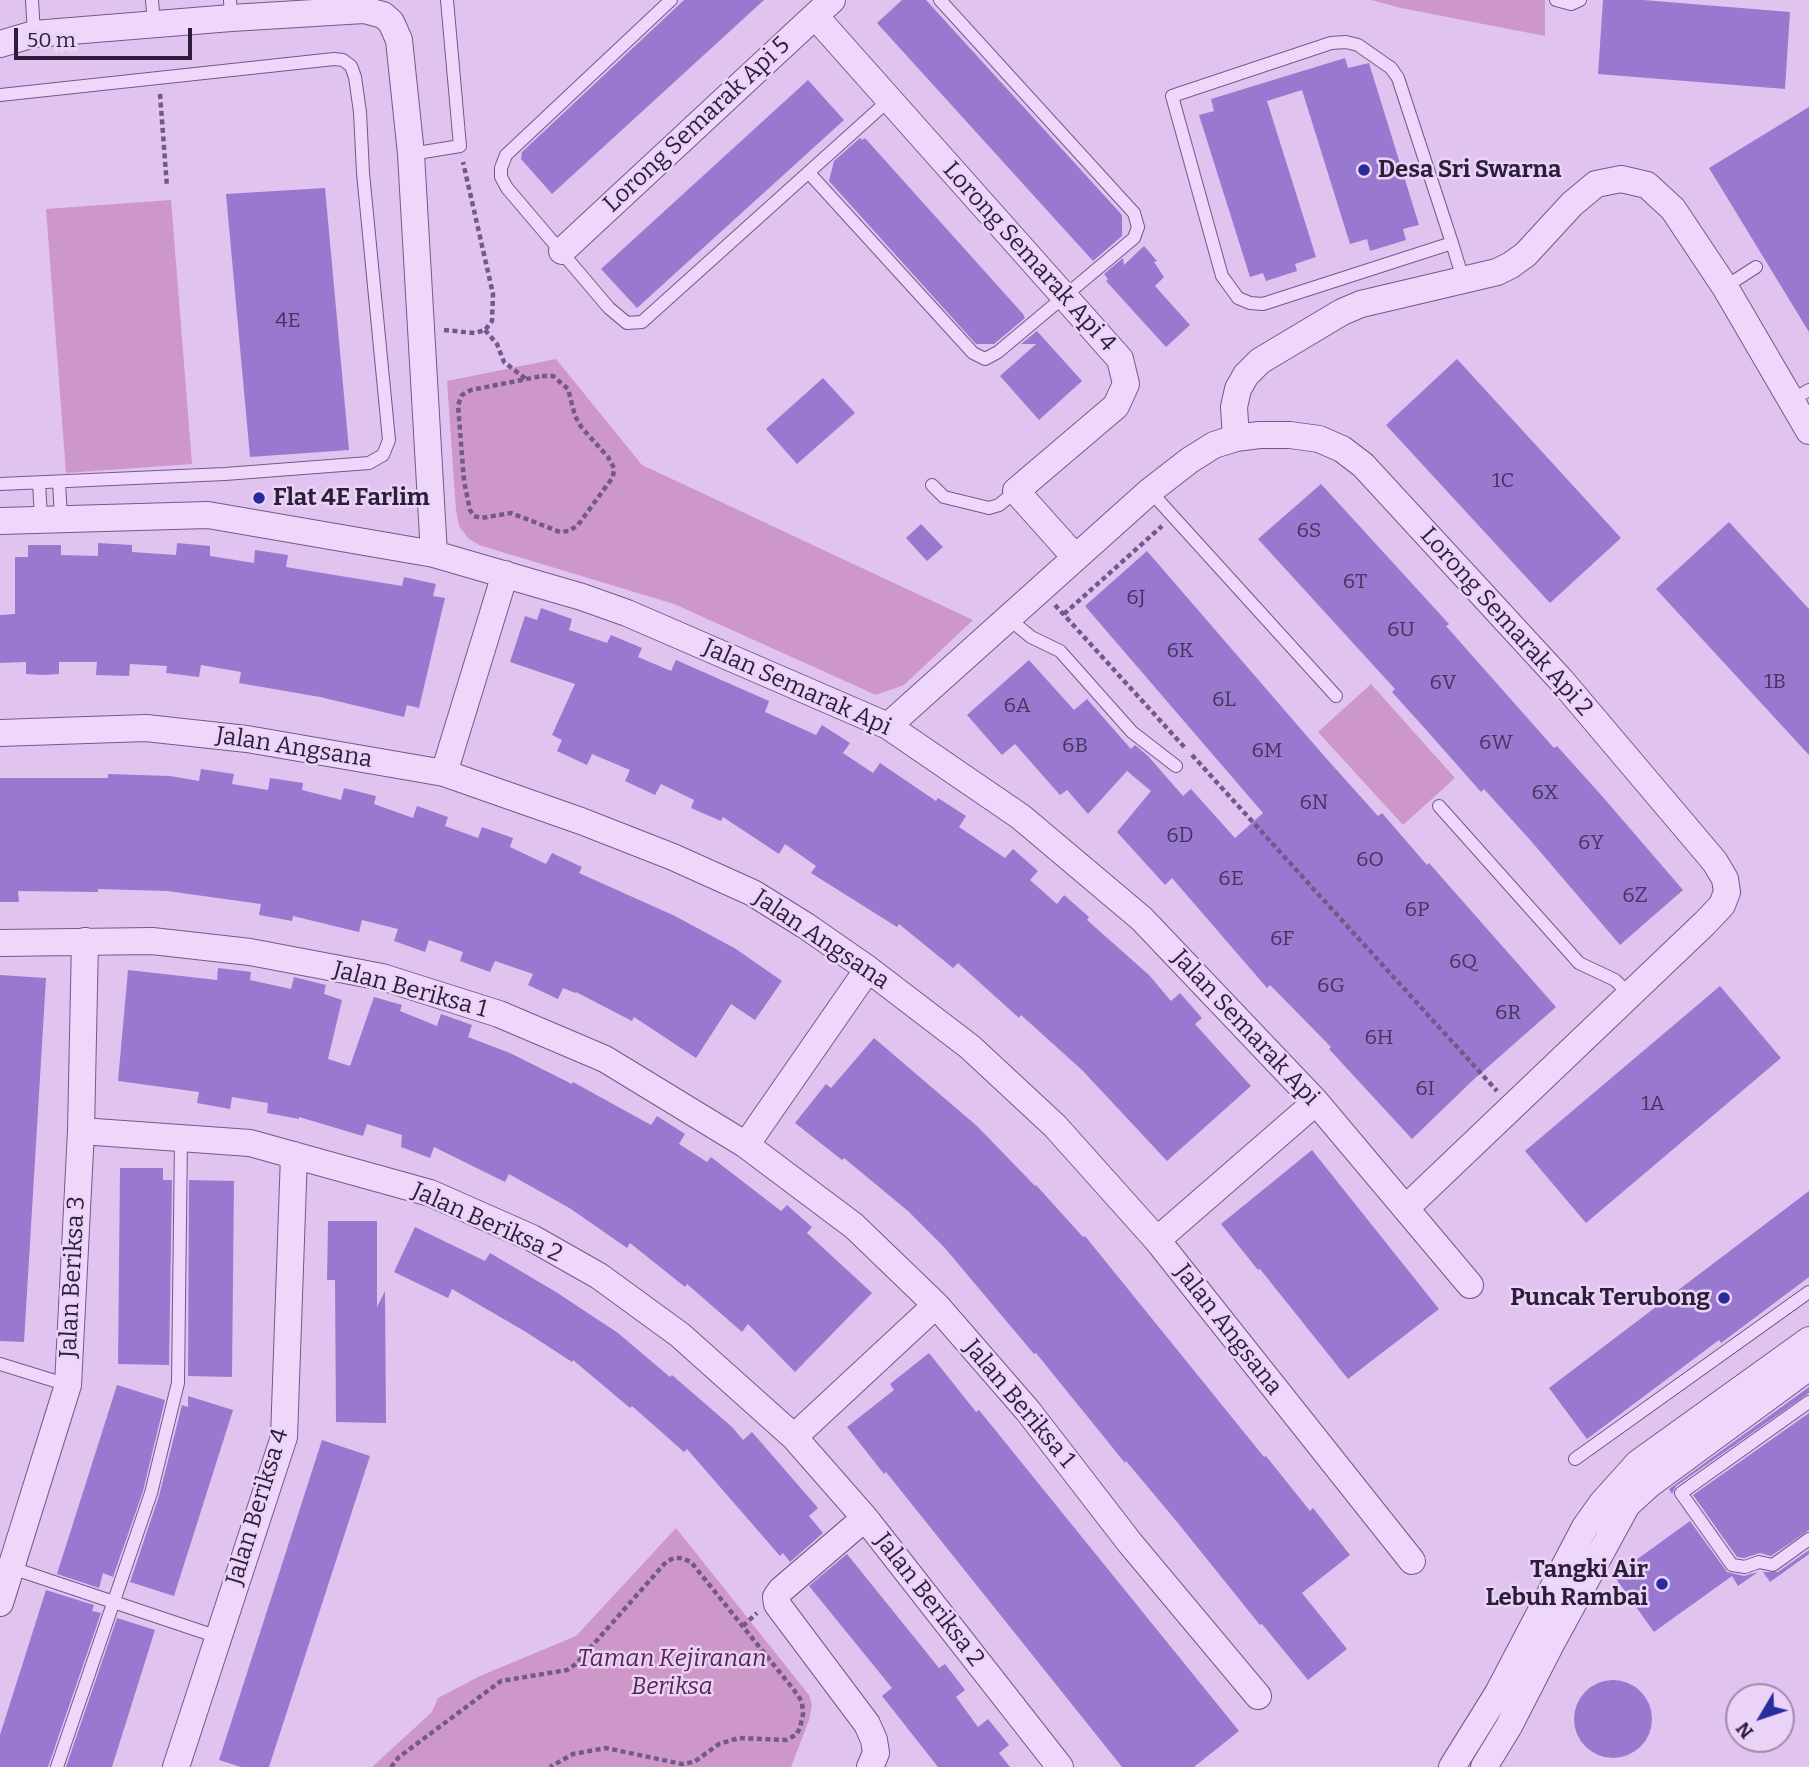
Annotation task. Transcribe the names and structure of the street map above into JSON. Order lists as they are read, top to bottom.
{
  "streets": {
    "street": [
      "Lorong Semarak Api 5",
      "Lorong Semarak Api 4",
      "Lorong Semarak Api 2",
      "Jalan Semarak Api",
      "Jalan Angsana",
      "Jalan Beriksa 1",
      "Jalan Beriksa 2",
      "Jalan Beriksa 3",
      "Jalan Beriksa 4"
    ]
  },
  "crossings": [
    ["Lorong Semarak Api 5", "Lorong Semarak Api 4"],
    ["Lorong Semarak Api 2", "Jalan Semarak Api"],
    ["Jalan Beriksa 1", "Jalan Beriksa 3"],
    ["Jalan Beriksa 2", "Jalan Beriksa 3"],
    ["Jalan Beriksa 2", "Jalan Beriksa 4"]
  ],
  "parks": ["Taman Kejiranan Beriksa"],
  "places": [
    "Desa Sri Swarna",
    "Flat 4E Farlim",
    "Puncak Terubong",
    "Tangki Air Lebuh Rambai"
  ],
  "house_numbers": [
    "4E",
    "1C",
    "6S",
    "6T",
    "6J",
    "6U",
    "6K",
    "1B",
    "6V",
    "6L",
    "6A",
    "6W",
    "6B",
    "6M",
    "6X",
    "6N",
    "6D",
    "6Y",
    "6O",
    "6E",
    "6Z",
    "6P",
    "6F",
    "6Q",
    "6G",
    "6R",
    "6H",
    "6I",
    "1A"
  ],
  "scale_bar": "50 m",
  "north": "bottom left"
}
